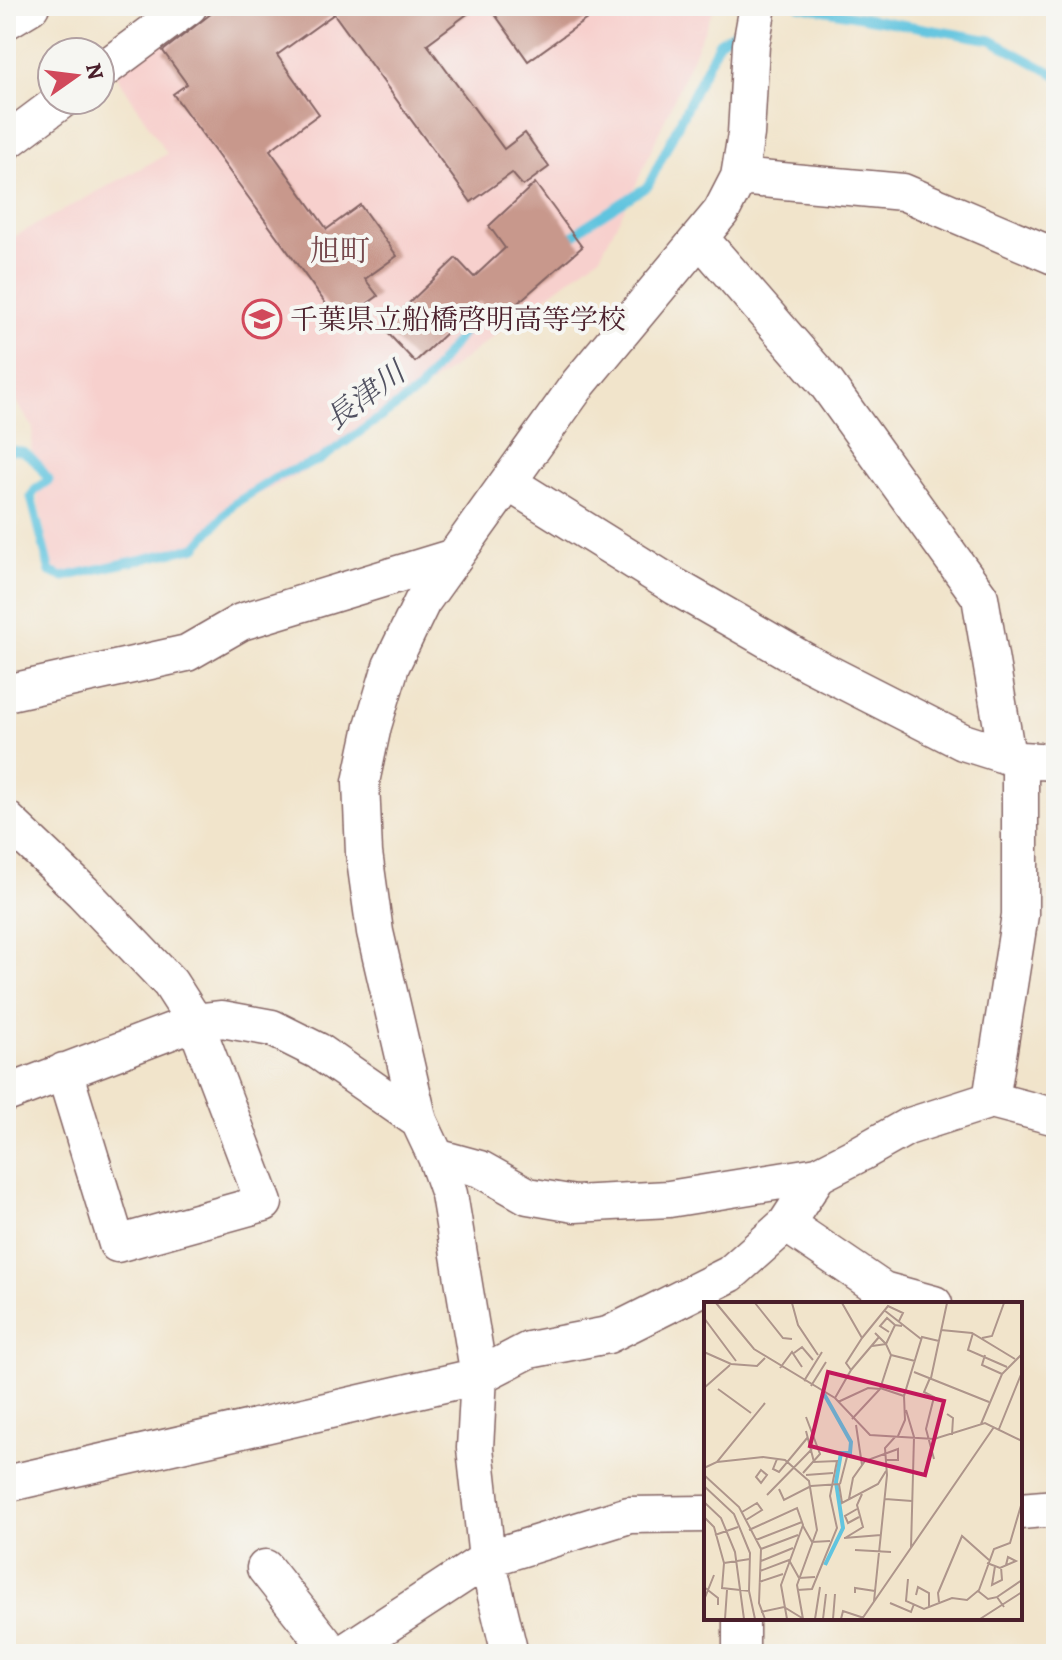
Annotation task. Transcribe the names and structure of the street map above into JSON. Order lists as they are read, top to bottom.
{
  "districts": ["旭町"],
  "water": ["長津川"],
  "places": {
    "school or university": ["千葉県立船橋啓明高等学校"]
  },
  "north": "right"
}
